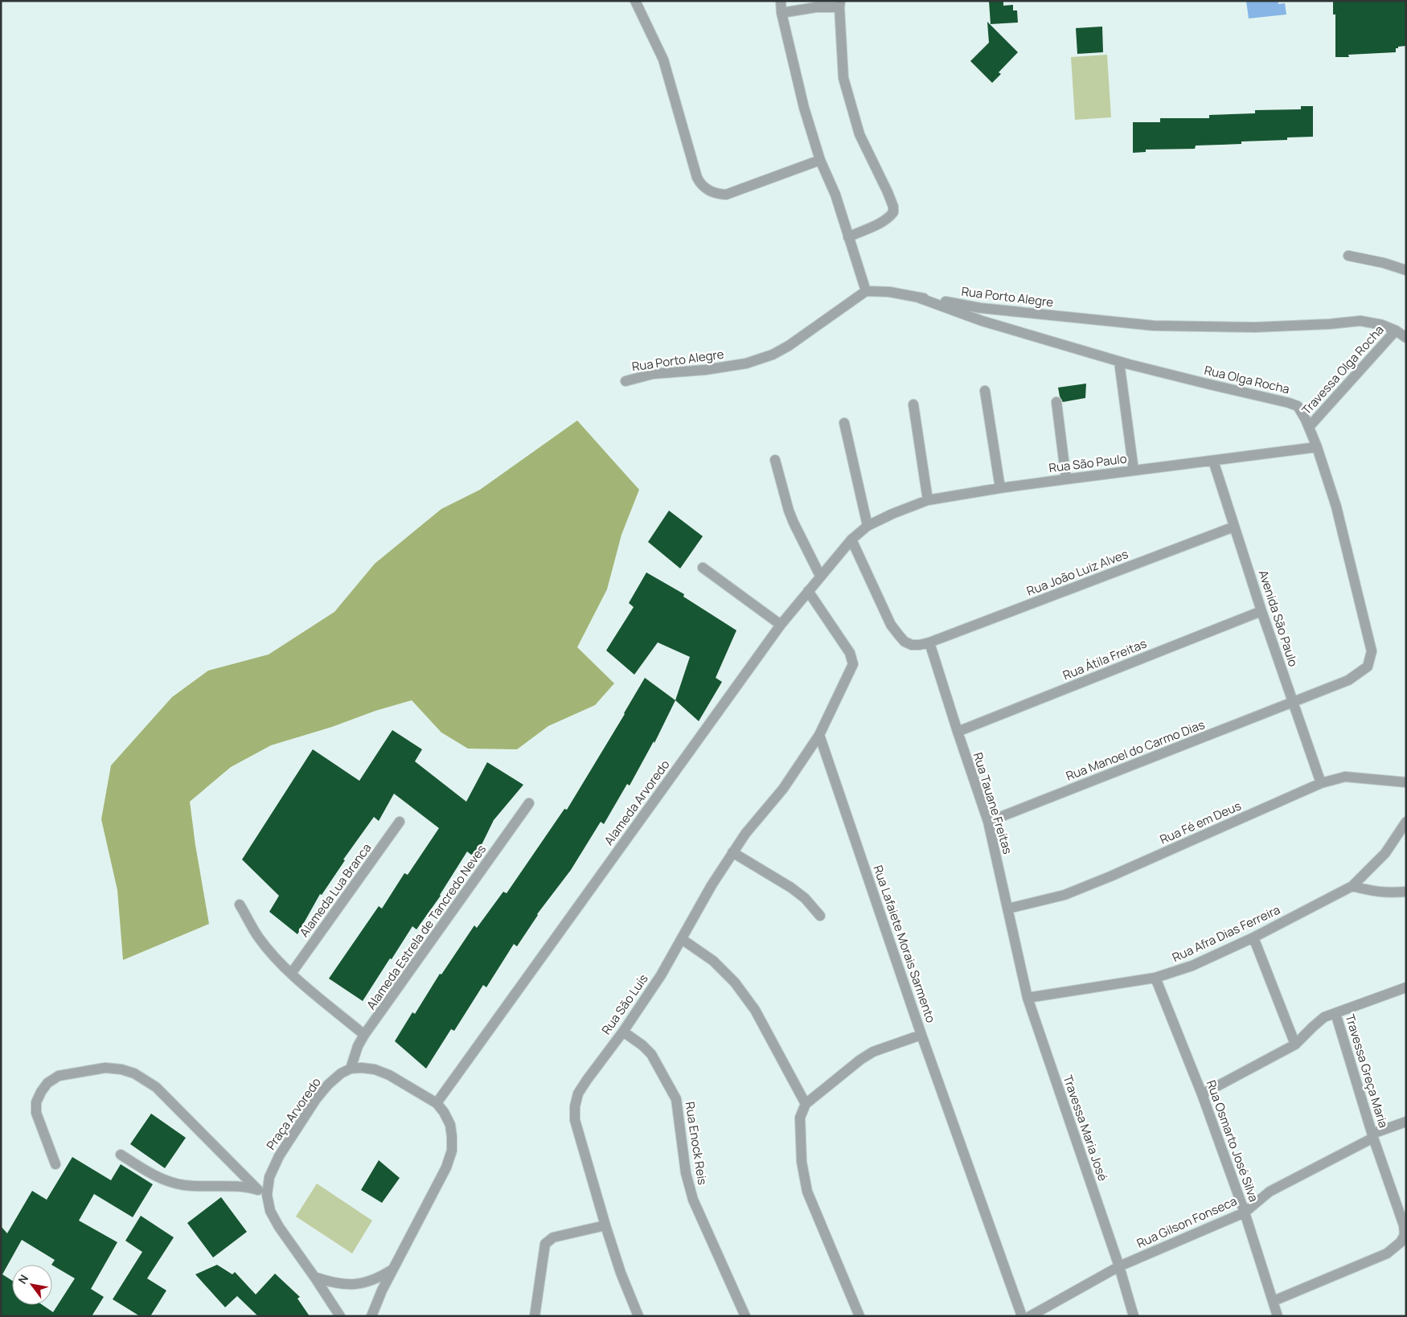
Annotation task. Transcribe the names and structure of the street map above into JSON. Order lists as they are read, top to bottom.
{
  "streets": {
    "street": [
      "Rua Porto Alegre",
      "Travessa Olga Rocha",
      "Rua Olga Rocha",
      "Rua São Paulo",
      "Rua João Luiz Alves",
      "Avenida São Paulo",
      "Rua Átila Freitas",
      "Rua Manoel do Carmo Dias",
      "Alameda Arvoredo",
      "Rua Tauane Freitas",
      "Rua Fé em Deus",
      "Alameda Lua Branca",
      "Alameda Estrela de Tancredo Neves",
      "Rua Afra Dias Ferreira",
      "Rua Lafaiete Morais Sarmento",
      "Rua São Luís",
      "Travessa Greça Maria",
      "Praça Arvoredo",
      "Travessa Maria José",
      "Rua Osmarto José Silva",
      "Rua Enock Reis",
      "Rua Gilson Fonseca"
    ]
  },
  "crossings": [
    ["Rua Porto Alegre", "Travessa Olga Rocha"],
    ["Rua Porto Alegre", "Rua Olga Rocha"],
    ["Travessa Olga Rocha", "Rua Olga Rocha"],
    ["Rua Olga Rocha", "Rua São Paulo"],
    ["Rua Olga Rocha", "Avenida São Paulo"],
    ["Rua Olga Rocha", "Rua Manoel do Carmo Dias"],
    ["Rua São Paulo", "Avenida São Paulo"],
    ["Rua São Paulo", "Alameda Arvoredo"],
    ["Rua João Luiz Alves", "Avenida São Paulo"],
    ["Rua João Luiz Alves", "Alameda Arvoredo"],
    ["Rua João Luiz Alves", "Rua Tauane Freitas"],
    ["Avenida São Paulo", "Rua Átila Freitas"],
    ["Avenida São Paulo", "Rua Manoel do Carmo Dias"],
    ["Avenida São Paulo", "Rua Fé em Deus"],
    ["Rua Átila Freitas", "Rua Tauane Freitas"],
    ["Rua Manoel do Carmo Dias", "Rua Tauane Freitas"],
    ["Rua Tauane Freitas", "Rua Fé em Deus"],
    ["Rua Tauane Freitas", "Rua Afra Dias Ferreira"],
    ["Rua Tauane Freitas", "Travessa Maria José"],
    ["Alameda Estrela de Tancredo Neves", "Praça Arvoredo"],
    ["Rua Afra Dias Ferreira", "Travessa Maria José"],
    ["Rua Afra Dias Ferreira", "Rua Osmarto José Silva"],
    ["Rua Lafaiete Morais Sarmento", "Rua São Luís"],
    ["Rua São Luís", "Rua Enock Reis"],
    ["Travessa Greça Maria", "Rua Osmarto José Silva"],
    ["Travessa Greça Maria", "Rua Gilson Fonseca"],
    ["Travessa Maria José", "Rua Gilson Fonseca"],
    ["Rua Osmarto José Silva", "Rua Gilson Fonseca"]
  ],
  "north": "top left"
}
